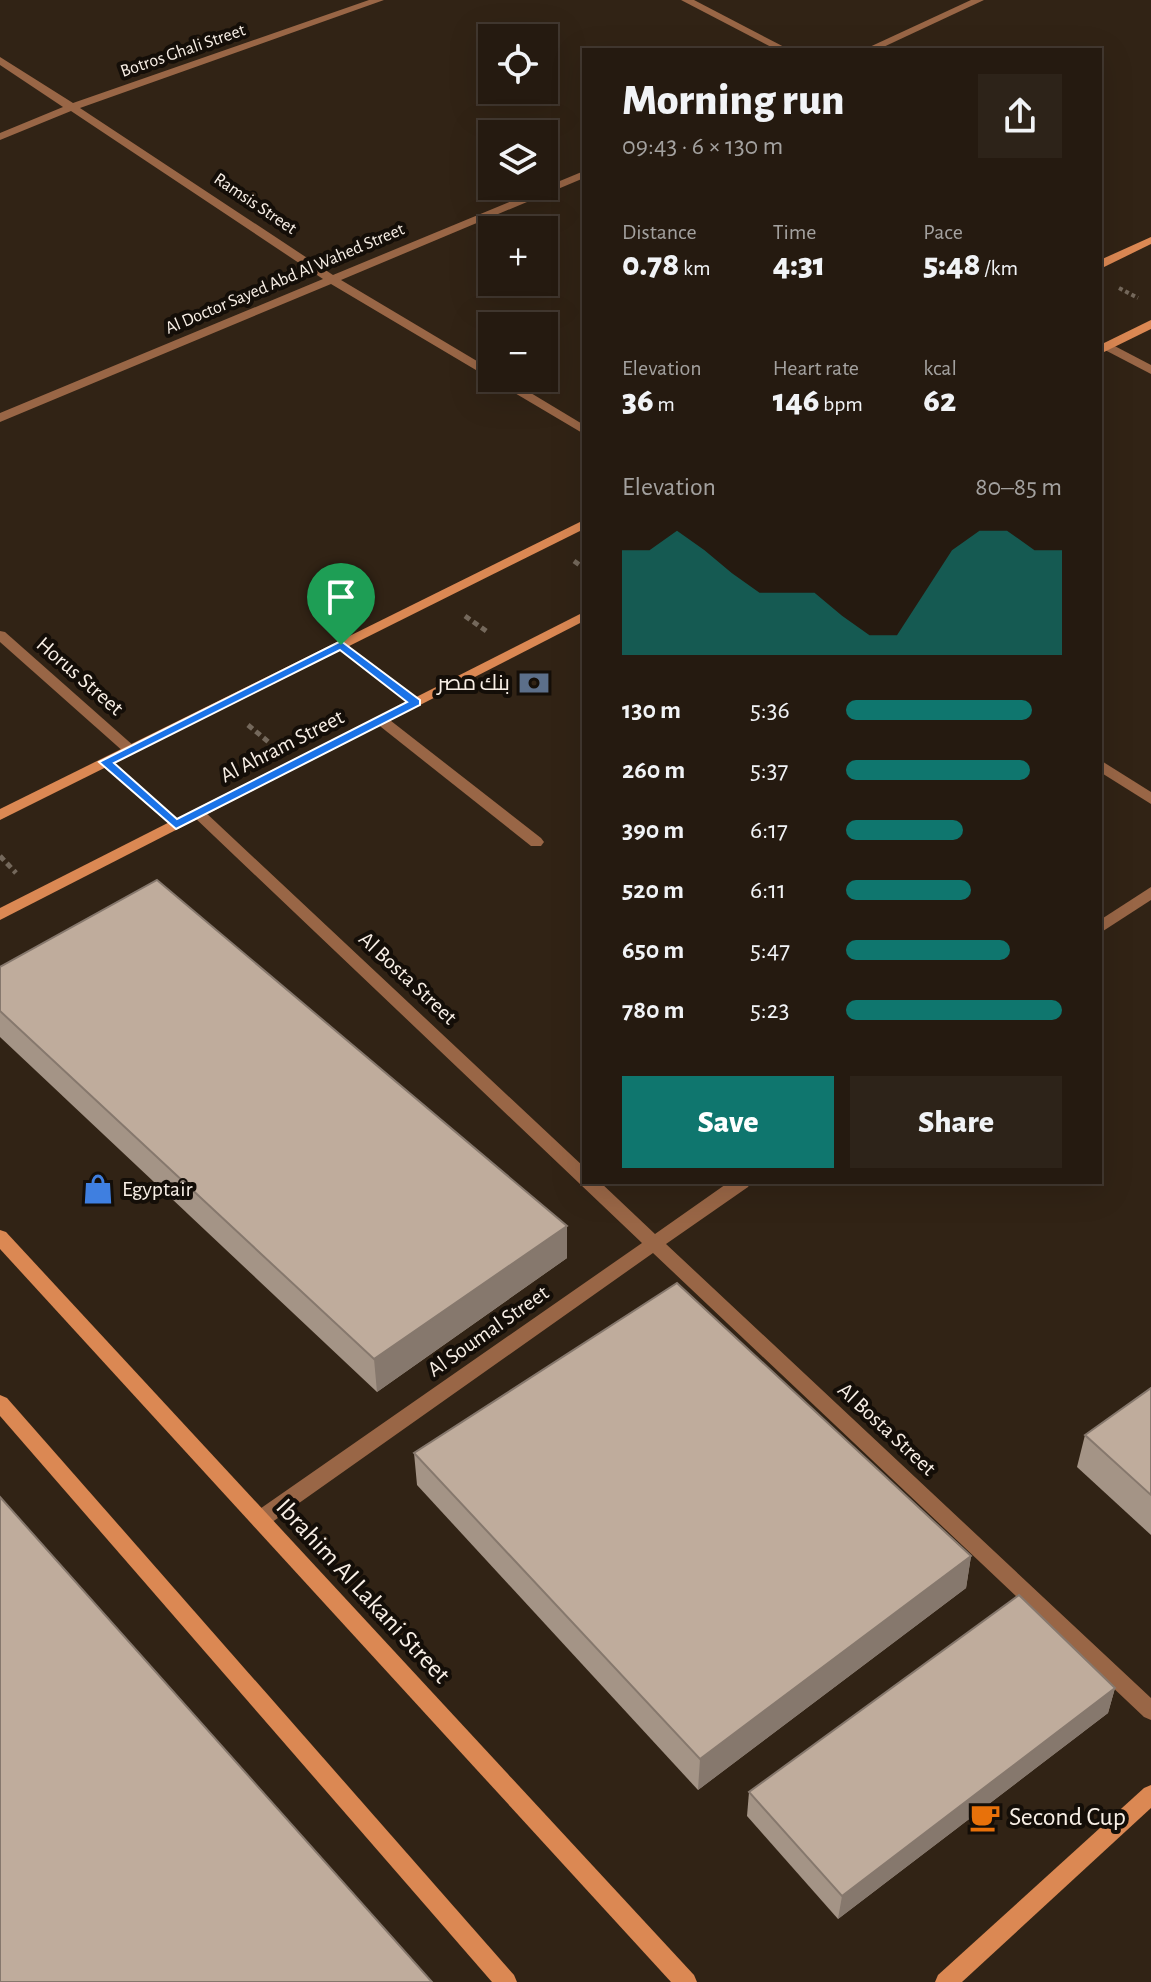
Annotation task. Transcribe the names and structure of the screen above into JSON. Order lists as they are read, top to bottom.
{
  "streets": {
    "main road": ["Al Ahram Street", "Ibrahim Al Lakani Street"],
    "street": [
      "Botros Ghali Street",
      "Ramsis Street",
      "Al Doctor Sayed Abd Al Wahed Street",
      "Horus Street",
      "Al Bosta Street",
      "Al Soumal Street"
    ]
  },
  "crossings": [
    ["Botros Ghali Street", "Ramsis Street"],
    ["Ramsis Street", "Al Doctor Sayed Abd Al Wahed Street"],
    ["Al Ahram Street", "Al Bosta Street"],
    ["Al Bosta Street", "Al Soumal Street"],
    ["Al Soumal Street", "Ibrahim Al Lakani Street"]
  ],
  "places": {
    "bank": ["بنك مصر"],
    "shop": ["Egyptair"],
    "cafe": ["Second Cup"]
  },
  "page": {
    "map_buttons": ["+", "−"],
    "heading": ["Morning run", "09:43 · 6 × 130 m"],
    "stats": [
      ["Distance", "0.78 km"],
      ["Time", "4:31"],
      ["Pace", "5:48 /km"],
      ["Elevation", "36 m"],
      ["Heart rate", "146 bpm"],
      ["kcal", "62"]
    ],
    "chart": ["Elevation", "80–85 m"],
    "list": [
      {
        "name": "130 m",
        "note": "5:36"
      },
      {
        "name": "260 m",
        "note": "5:37"
      },
      {
        "name": "390 m",
        "note": "6:17"
      },
      {
        "name": "520 m",
        "note": "6:11"
      },
      {
        "name": "650 m",
        "note": "5:47"
      },
      {
        "name": "780 m",
        "note": "5:23"
      }
    ],
    "buttons": ["Save", "Share"]
  }
}
